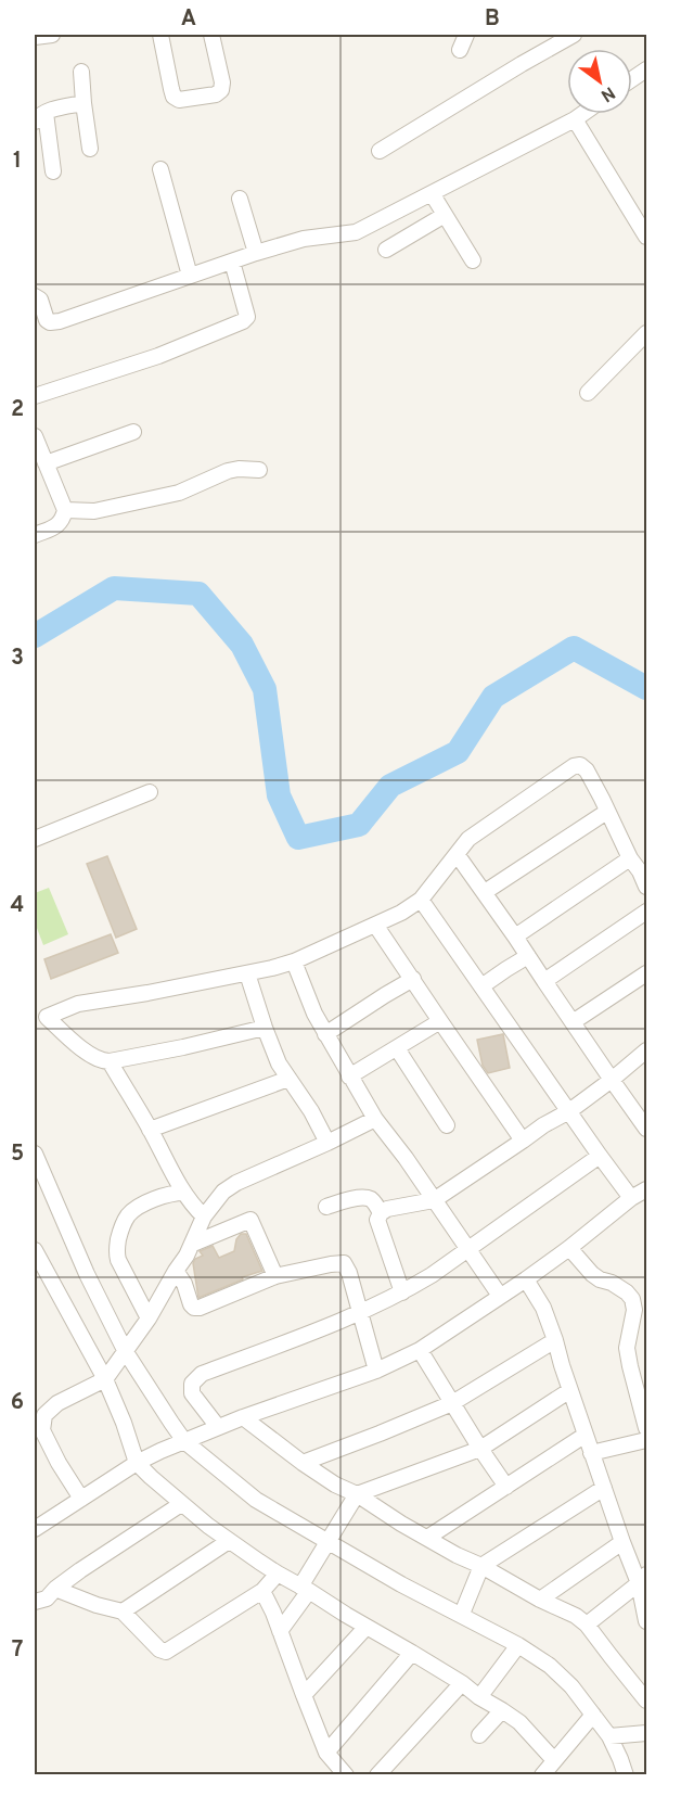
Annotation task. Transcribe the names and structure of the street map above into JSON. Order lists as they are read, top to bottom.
{
  "north": "bottom right",
  "grid": {
    "columns": ["A", "B"],
    "rows": [
      "1",
      "2",
      "3",
      "4",
      "5",
      "6",
      "7"
    ]
  }
}
